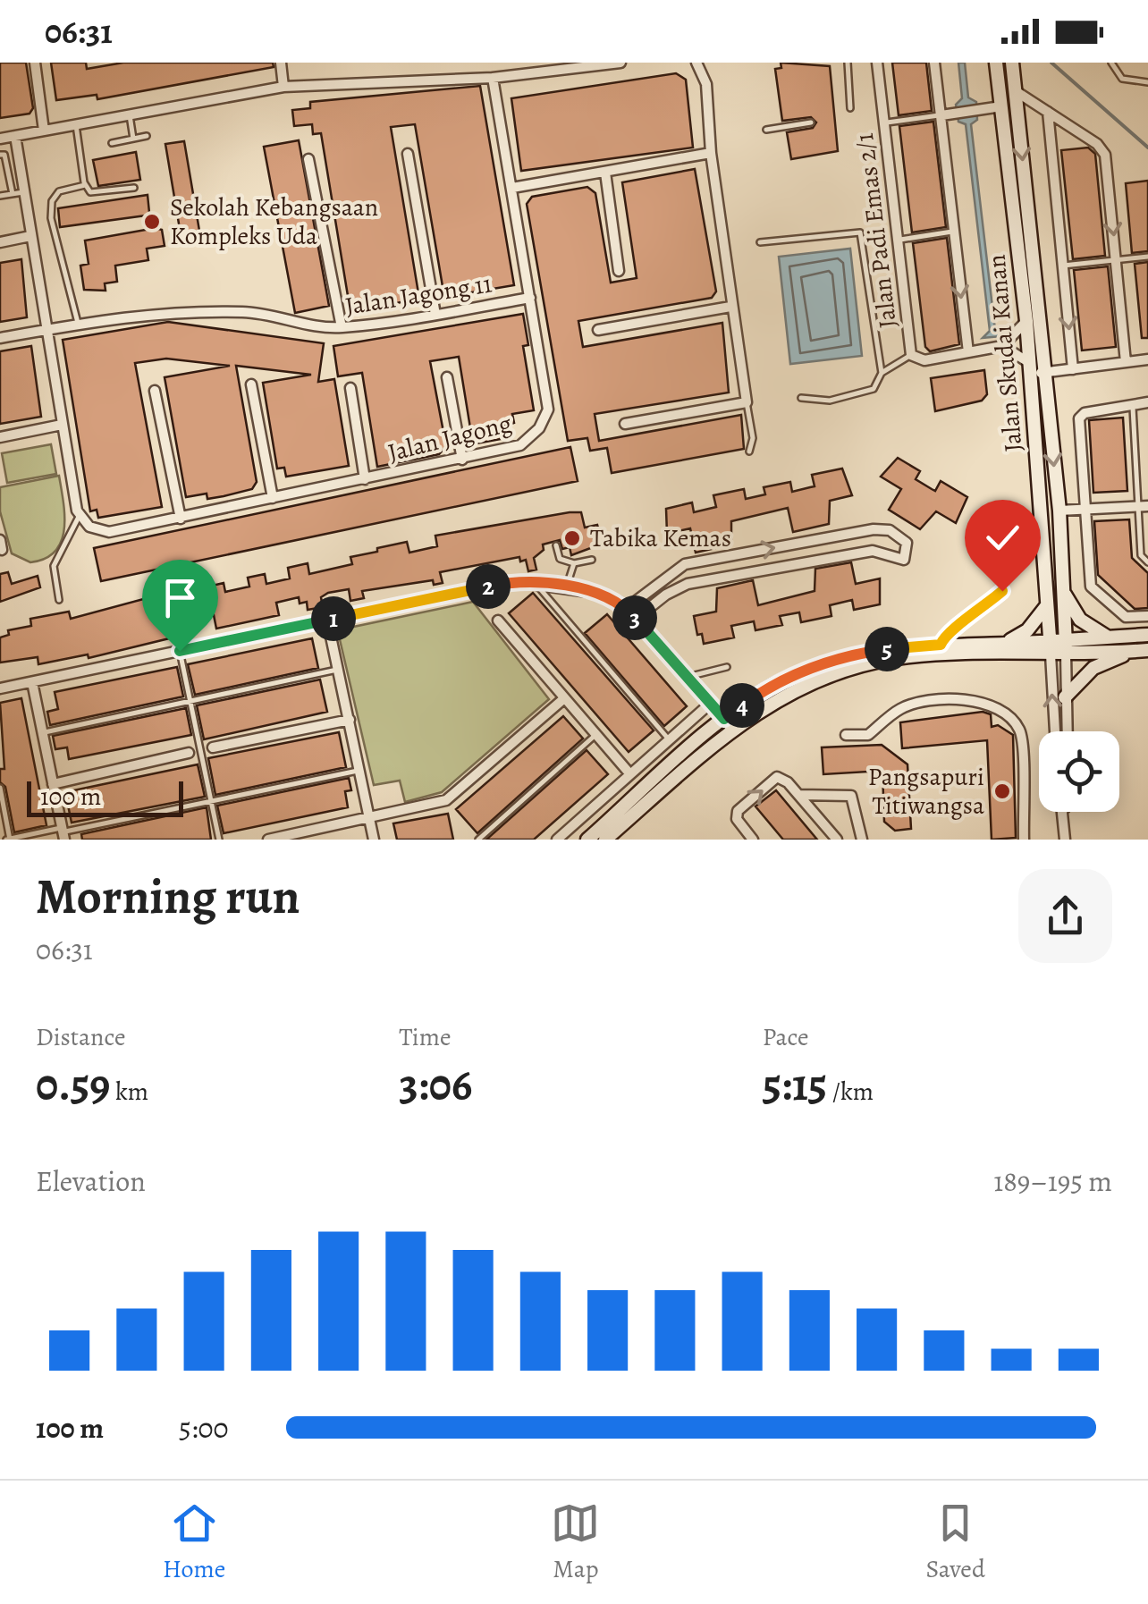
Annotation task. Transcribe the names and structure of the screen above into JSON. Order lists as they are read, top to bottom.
{
  "streets": {
    "main road": ["Jalan Skudai Kanan"],
    "street": ["Jalan Padi Emas 2/1", "Jalan Jagong 11", "Jalan Jagong"]
  },
  "crossings": [
    ["Jalan Jagong 11", "Jalan Jagong"]
  ],
  "places": ["Sekolah Kebangsaan Kompleks Uda", "Tabika Kemas", "Pangsapuri Titiwangsa"],
  "scale_bar": "100 m",
  "page": {
    "status": "06:31",
    "pins": [
      "2",
      "3",
      "1",
      "5",
      "4"
    ],
    "scale": "100 m",
    "heading": ["Morning run", "06:31"],
    "stats": [
      ["Distance", "0.59 km"],
      ["Time", "3:06"],
      ["Pace", "5:15 /km"]
    ],
    "chart": ["Elevation", "189–195 m"],
    "list": [
      {
        "name": "100 m",
        "note": "5:00"
      }
    ],
    "tabs": ["Home", "Map", "Saved"]
  }
}
